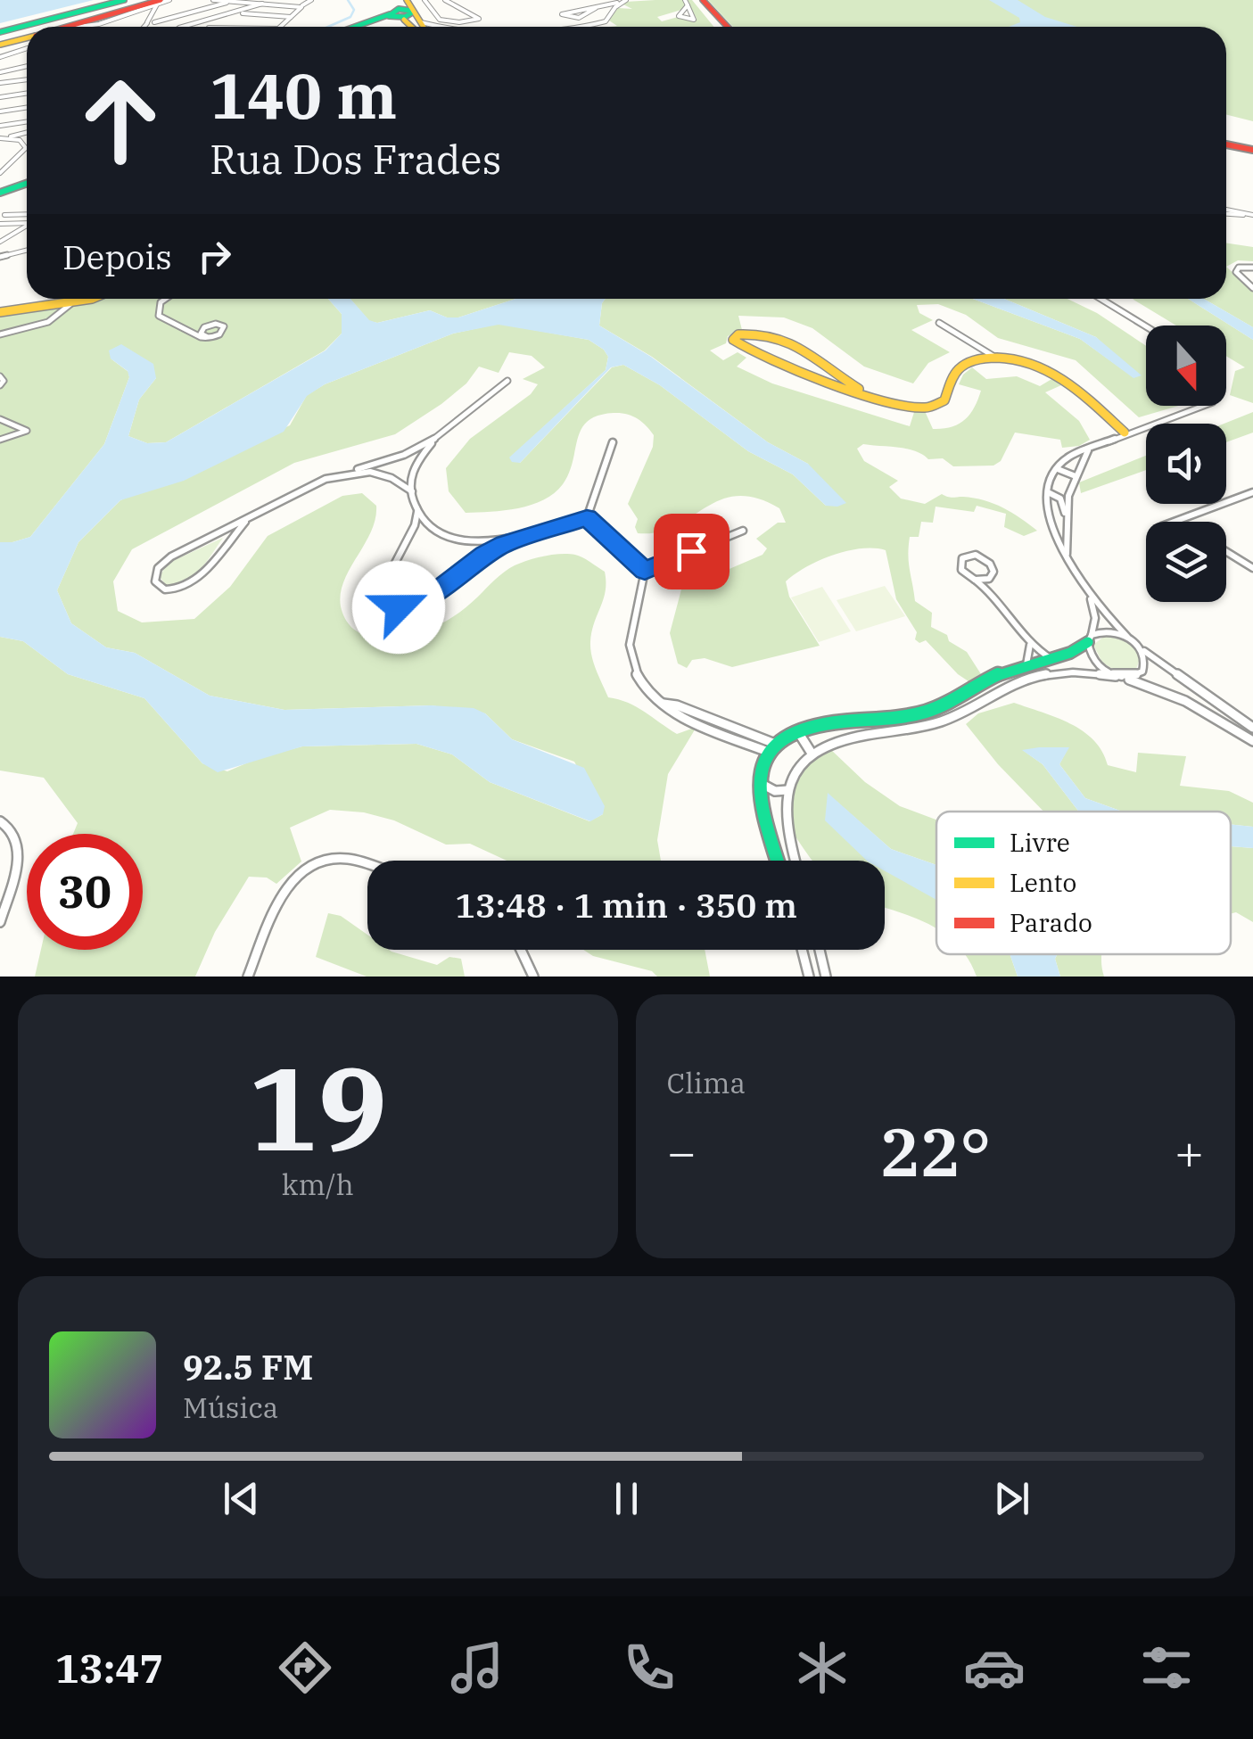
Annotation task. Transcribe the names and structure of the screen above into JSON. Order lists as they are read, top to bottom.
{
  "legend": ["Livre", "Lento", "Parado"],
  "north": "bottom",
  "page": {
    "turn": ["140 m", "Rua Dos Frades"],
    "then": "Depois",
    "limit": "30",
    "trip": "13:48 · 1 min · 350 m",
    "tile": [
      ["19", "km/h"],
      "Clima"
    ],
    "heat": ["−", "22°", "+"],
    "song": ["92.5 FM", "Música"],
    "tabs": "13:47"
  }
}
